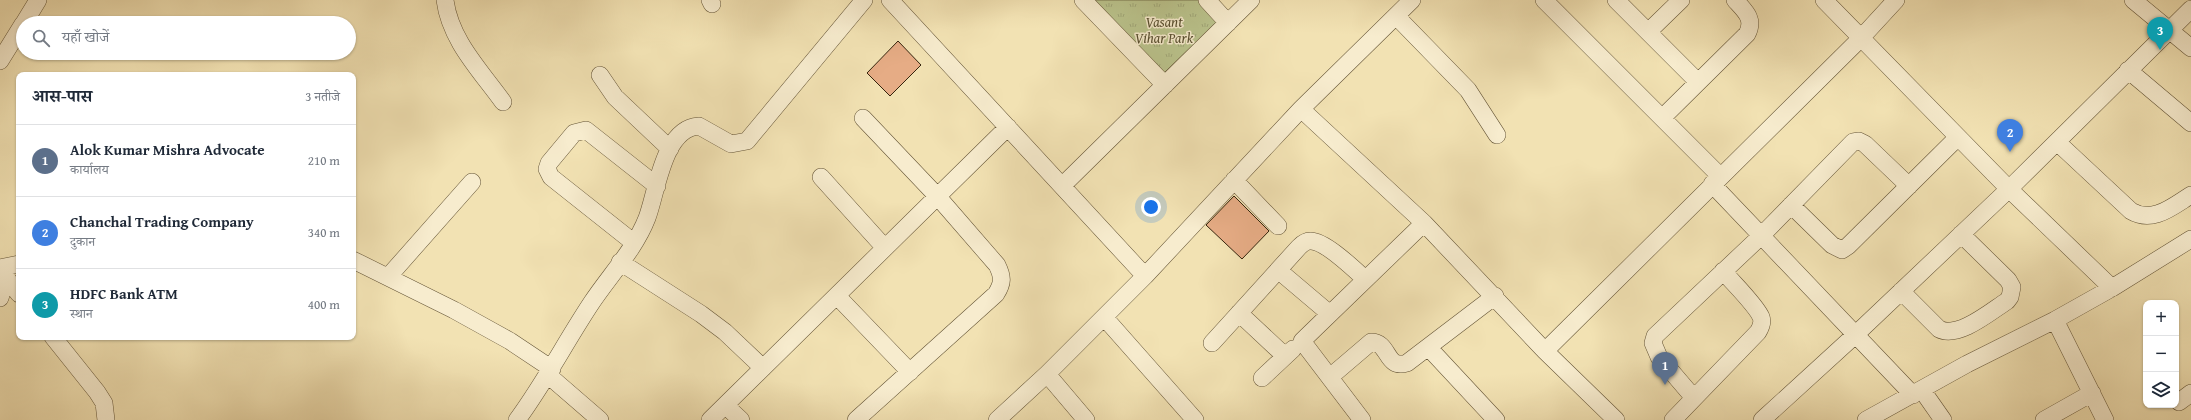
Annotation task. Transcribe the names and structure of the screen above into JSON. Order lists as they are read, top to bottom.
{
  "parks": ["Vasant Vihar Park"],
  "page": {
    "search": "यहाँ खोजें",
    "pins": ["3", "2", "1"],
    "heading": ["आस-पास", "3 नतीजे"],
    "list": [
      {
        "mark": "1",
        "name": "Alok Kumar Mishra Advocate",
        "note": "कार्यालय",
        "value": "210 m"
      },
      {
        "mark": "2",
        "name": "Chanchal Trading Company",
        "note": "दुकान",
        "value": "340 m"
      },
      {
        "mark": "3",
        "name": "HDFC Bank ATM",
        "note": "स्थान",
        "value": "400 m"
      }
    ],
    "map_buttons": ["+", "−"]
  }
}
